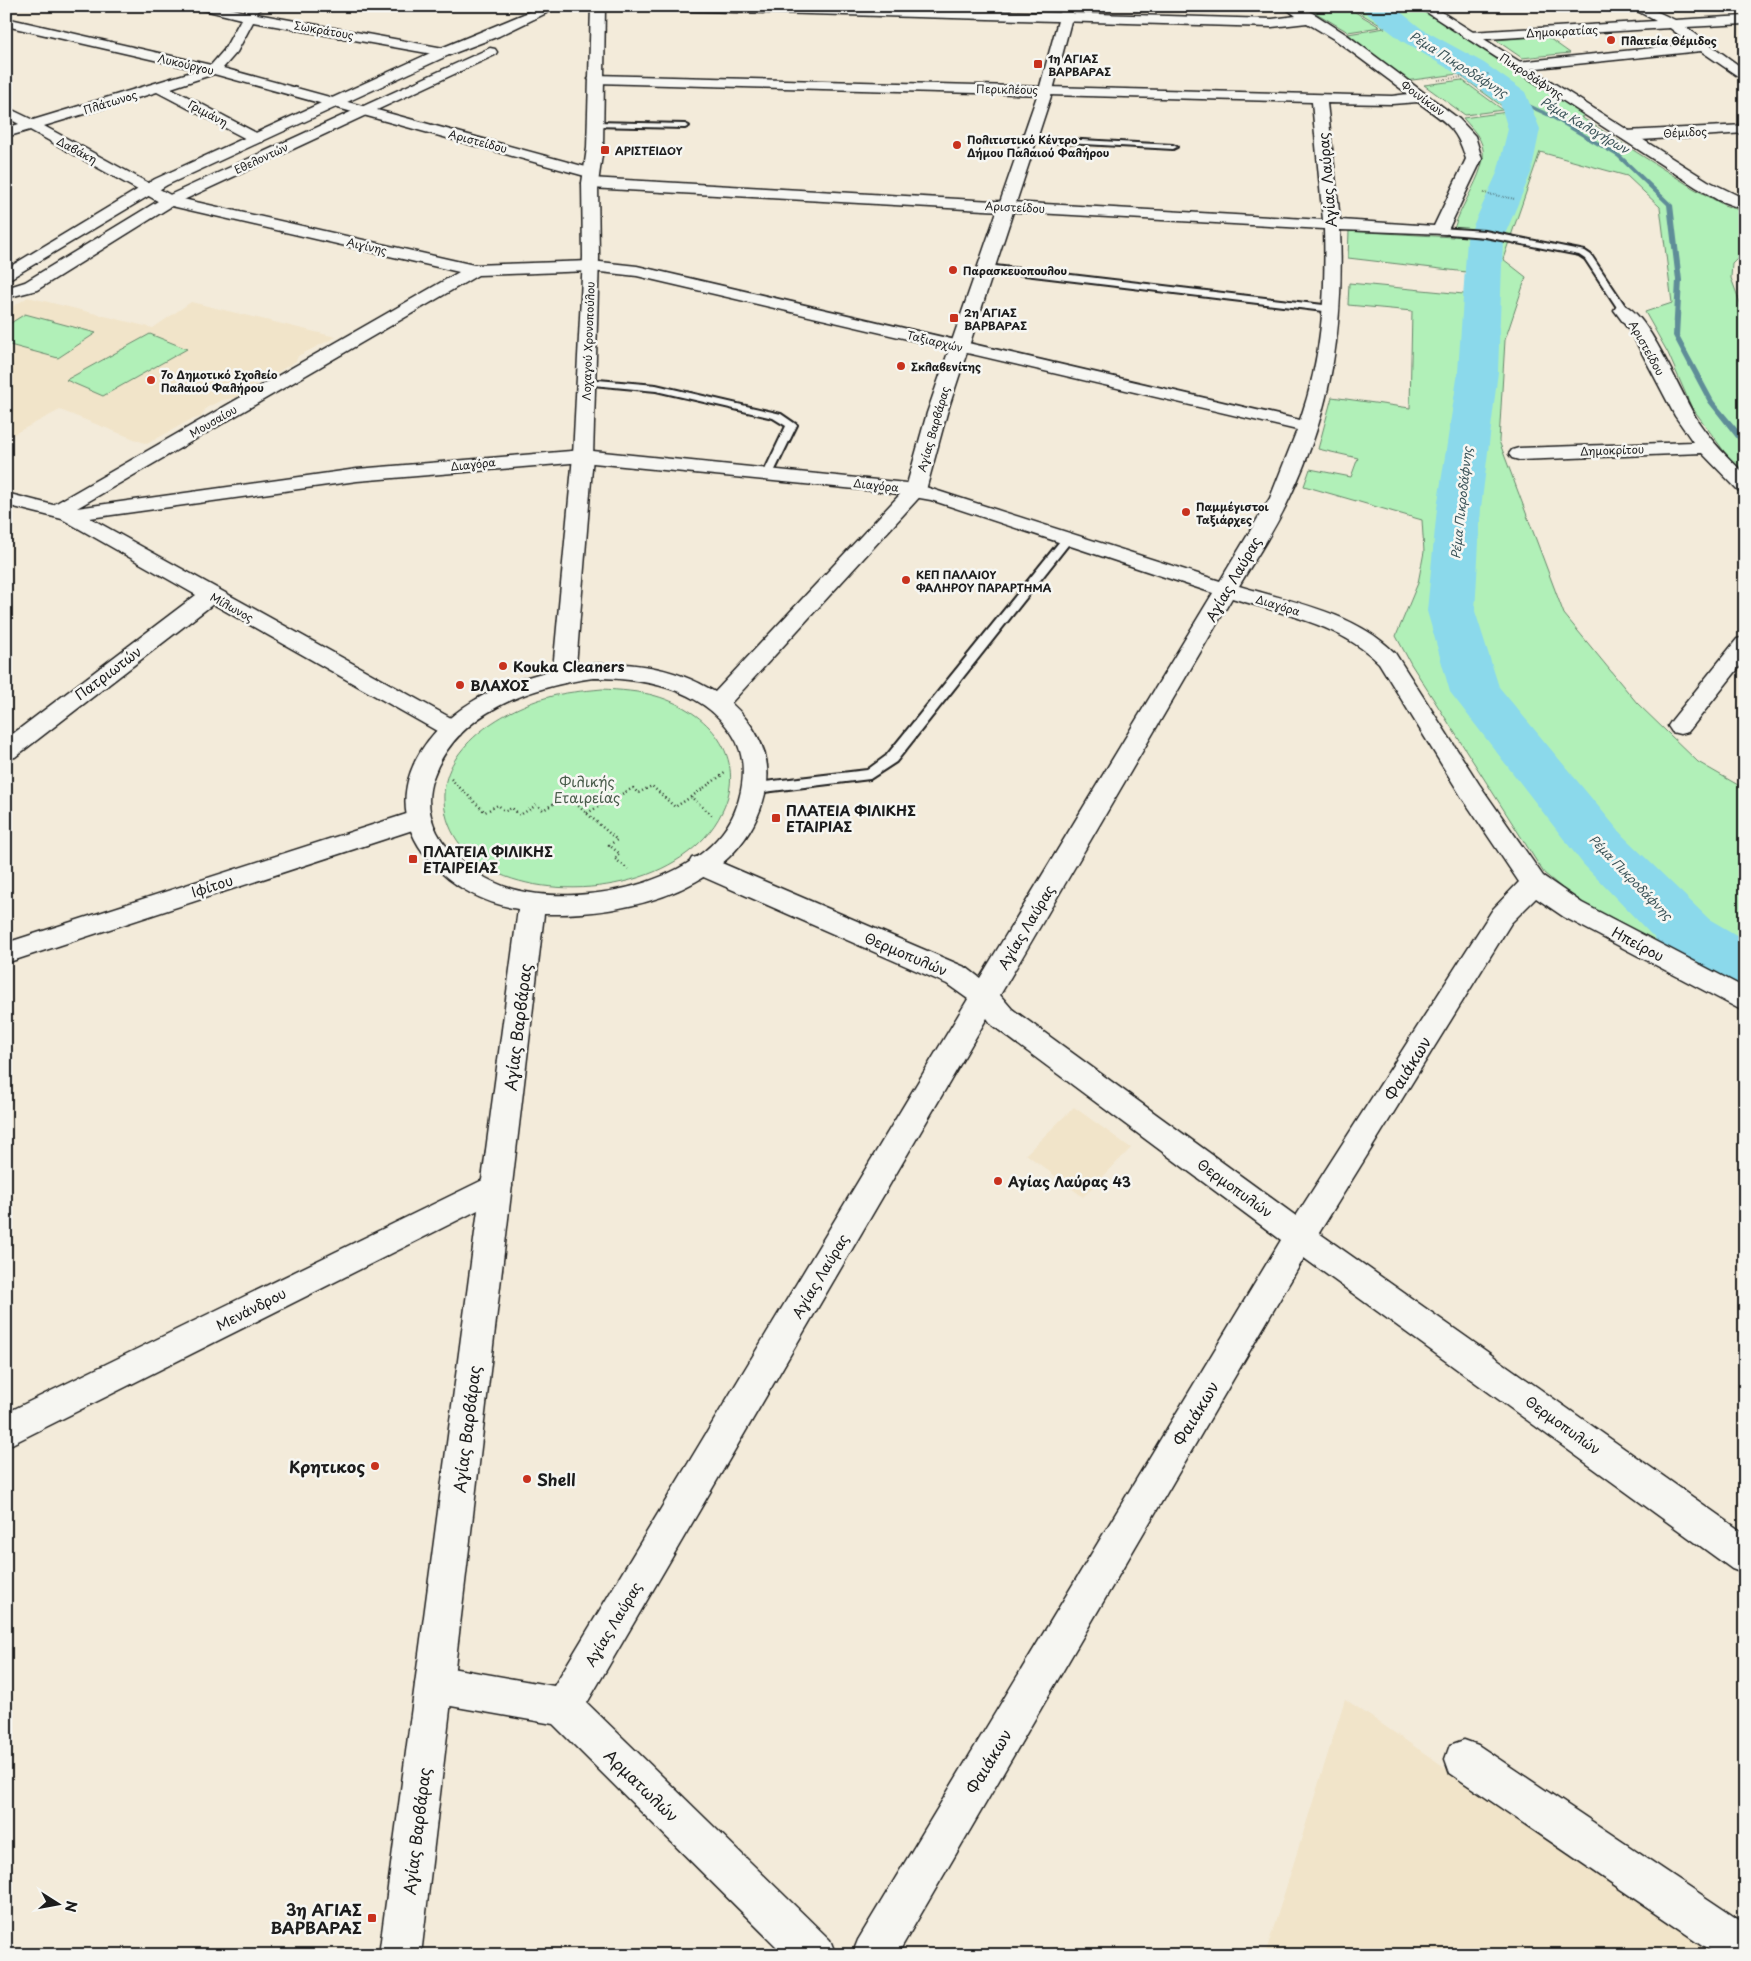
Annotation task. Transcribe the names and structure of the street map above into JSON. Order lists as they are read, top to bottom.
{
  "streets": {
    "street": [
      "Σωκράτους",
      "Δημοκρατίας",
      "Λυκούργου",
      "Πικροδάφνης",
      "Περικλέους",
      "Φοινίκων",
      "Πλάτωνος",
      "Γριμάνη",
      "Θέμιδος",
      "Αριστείδου",
      "Δαβάκη",
      "Εθελοντών",
      "Αγίας Λαύρας",
      "Αιγίνης",
      "Λοχαγού Χρονοπούλου",
      "Ταξιαρχών",
      "Μουσαίου",
      "Αγίας Βαρβάρας",
      "Δημοκρίτου",
      "Διαγόρα",
      "Μίλωνος",
      "Πατριωτών",
      "Ιφίτου",
      "Ηπείρου",
      "Θερμοπυλών",
      "Φαιάκων",
      "Μενάνδρου",
      "Αρματωλών"
    ]
  },
  "crossings": [
    ["Σωκράτους", "Εθελοντών"],
    ["Δημοκρατίας", "Πικροδάφνης"],
    ["Λυκούργου", "Πλάτωνος"],
    ["Λυκούργου", "Αριστείδου"],
    ["Λυκούργου", "Εθελοντών"],
    ["Πικροδάφνης", "Θέμιδος"],
    ["Περικλέους", "Φοινίκων"],
    ["Περικλέους", "Αγίας Λαύρας"],
    ["Περικλέους", "Λοχαγού Χρονοπούλου"],
    ["Περικλέους", "Αγίας Βαρβάρας"],
    ["Φοινίκων", "Αριστείδου"],
    ["Πλάτωνος", "Γριμάνη"],
    ["Πλάτωνος", "Δαβάκη"],
    ["Γριμάνη", "Εθελοντών"],
    ["Αριστείδου", "Εθελοντών"],
    ["Αριστείδου", "Αγίας Λαύρας"],
    ["Αριστείδου", "Λοχαγού Χρονοπούλου"],
    ["Αριστείδου", "Αγίας Βαρβάρας"],
    ["Αριστείδου", "Δημοκρίτου"],
    ["Δαβάκη", "Εθελοντών"],
    ["Δαβάκη", "Αιγίνης"],
    ["Εθελοντών", "Αιγίνης"],
    ["Αγίας Λαύρας", "Ταξιαρχών"],
    ["Αγίας Λαύρας", "Διαγόρα"],
    ["Αγίας Λαύρας", "Θερμοπυλών"],
    ["Αγίας Λαύρας", "Αρματωλών"],
    ["Αιγίνης", "Λοχαγού Χρονοπούλου"],
    ["Αιγίνης", "Ταξιαρχών"],
    ["Αιγίνης", "Μουσαίου"],
    ["Λοχαγού Χρονοπούλου", "Ταξιαρχών"],
    ["Λοχαγού Χρονοπούλου", "Διαγόρα"],
    ["Ταξιαρχών", "Αγίας Βαρβάρας"],
    ["Μουσαίου", "Διαγόρα"],
    ["Μουσαίου", "Μίλωνος"],
    ["Αγίας Βαρβάρας", "Διαγόρα"],
    ["Αγίας Βαρβάρας", "Μενάνδρου"],
    ["Διαγόρα", "Μίλωνος"],
    ["Διαγόρα", "Ηπείρου"],
    ["Διαγόρα", "Φαιάκων"],
    ["Μίλωνος", "Πατριωτών"],
    ["Ηπείρου", "Φαιάκων"],
    ["Θερμοπυλών", "Φαιάκων"]
  ],
  "water": ["Ρέμα Πικροδάφνης", "Ρέμα Καλογήρων"],
  "parks": ["Φιλικής Εταιρείας"],
  "places": {
    "other": [
      "Πλατεία Θέμιδος",
      "Πολιτιστικό Κέντρο Δήμου Παλαιού Φαλήρου",
      "Παρασκευοπουλου",
      "Σκλαβενίτης",
      "7ο Δημοτικό Σχολείο Παλαιού Φαλήρου",
      "Παμμέγιστοι Ταξιάρχες",
      "ΚΕΠ ΠΑΛΑΙΟΥ ΦΑΛΗΡΟΥ ΠΑΡΑΡΤΗΜΑ",
      "Kouka Cleaners",
      "ΒΛΑΧΟΣ",
      "Αγίας Λαύρας 43",
      "Κρητικος",
      "Shell"
    ],
    "transit": [
      "1η ΑΓΙΑΣ ΒΑΡΒΑΡΑΣ",
      "ΑΡΙΣΤΕΙΔΟΥ",
      "2η ΑΓΙΑΣ ΒΑΡΒΑΡΑΣ",
      "ΠΛΑΤΕΙΑ ΦΙΛΙΚΗΣ ΕΤΑΙΡΙΑΣ",
      "ΠΛΑΤΕΙΑ ΦΙΛΙΚΗΣ ΕΤΑΙΡΕΙΑΣ",
      "3η ΑΓΙΑΣ ΒΑΡΒΑΡΑΣ"
    ]
  },
  "north": "right"
}
